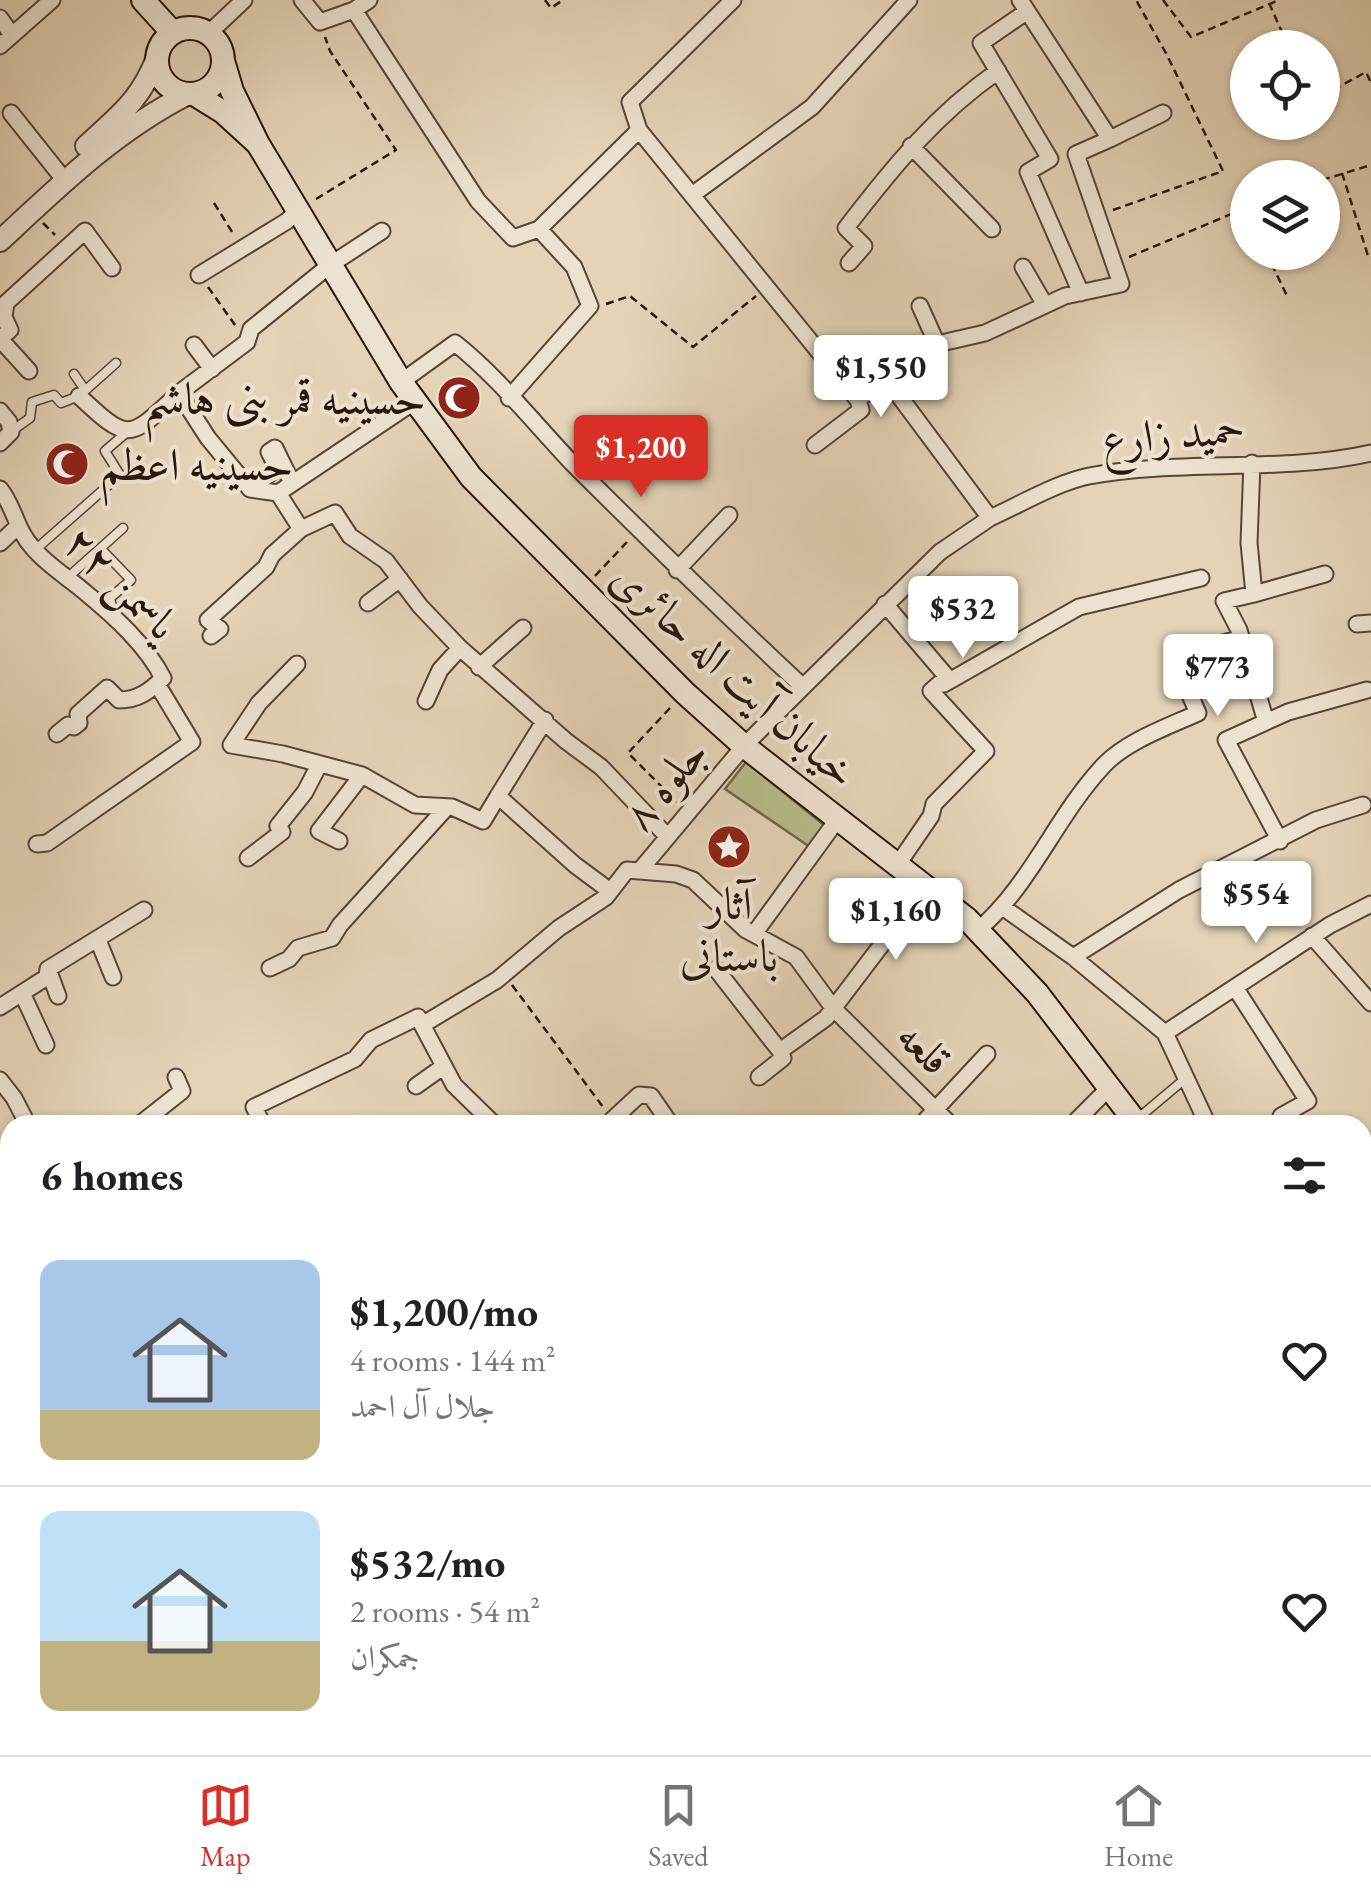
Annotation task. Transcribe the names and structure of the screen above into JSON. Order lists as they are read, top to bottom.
{
  "streets": {
    "main road": ["خیابان آیت اله حائری"],
    "street": [
      "حمید زارع",
      "یاسمن ۲۲",
      "جلوه ۸",
      "قلعه"
    ]
  },
  "crossings": [
    ["حمید زارع", "جلوه ۸"],
    ["خیابان آیت اله حائری", "جلوه ۸"],
    ["جلوه ۸", "قلعه"]
  ],
  "places": {
    "mosque": ["حسینیه قمر بنی هاشم", "حسینیه اعظم"],
    "place": ["آثار باستانی"]
  },
  "page": {
    "price": [
      "$1,550",
      "$1,200",
      "$532",
      "$773",
      "$554",
      "$1,160"
    ],
    "heading": "6 homes",
    "list": [
      {
        "name": "$1,200/mo",
        "note": "4 rooms · 144 m² · جلال آل احمد"
      },
      {
        "name": "$532/mo",
        "note": "2 rooms · 54 m² · جمکران"
      }
    ],
    "tabs": ["Map", "Saved", "Home"]
  }
}
